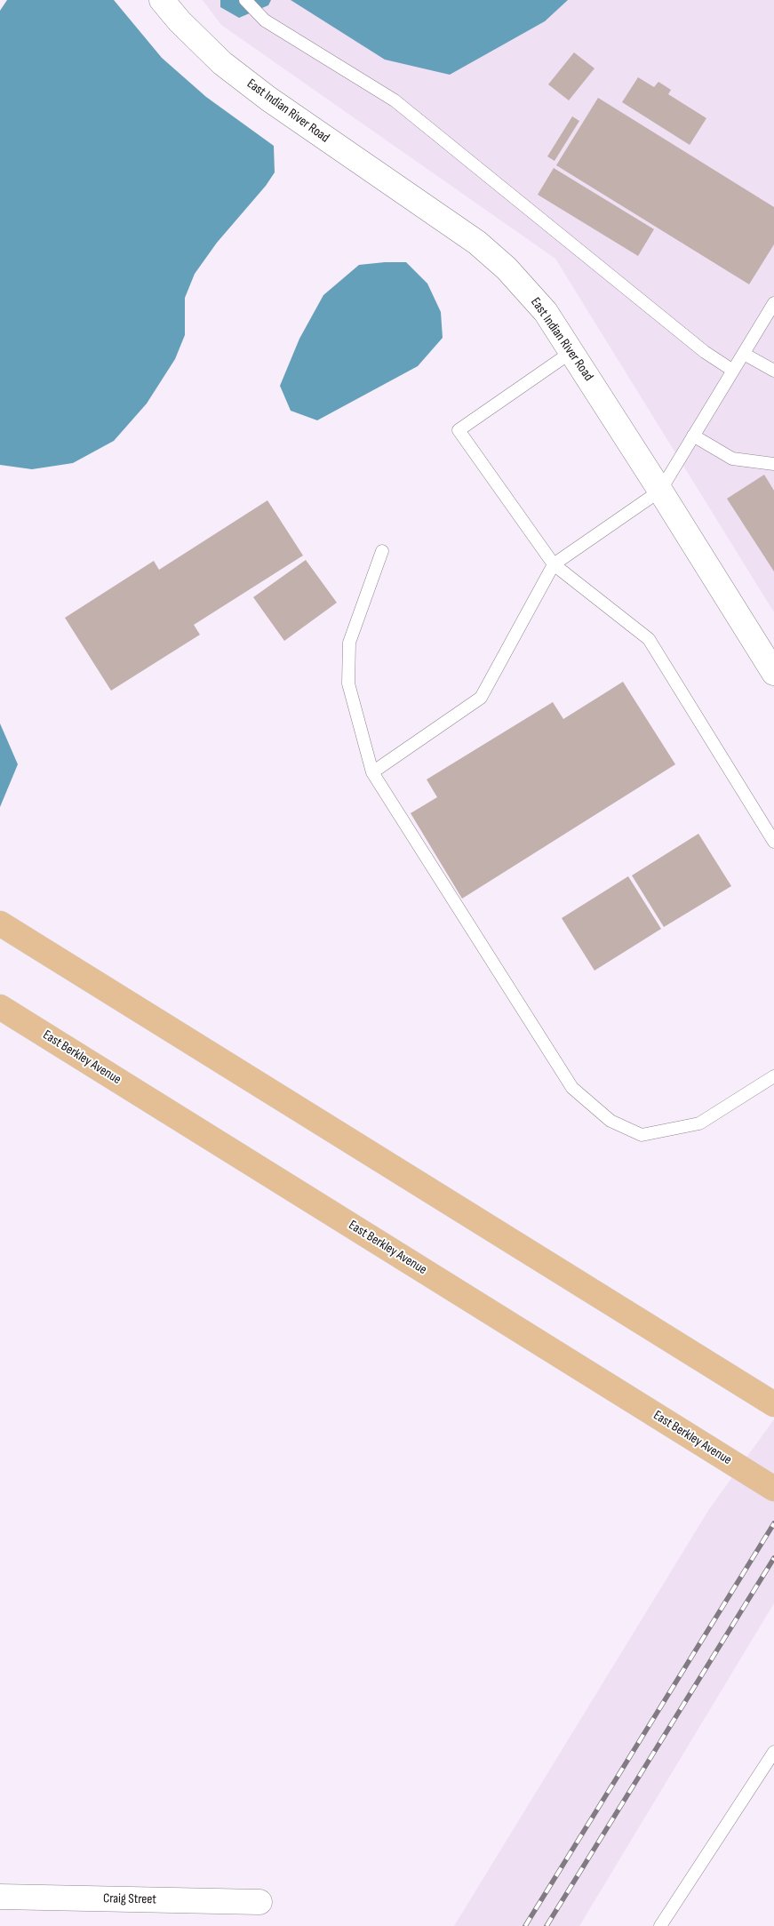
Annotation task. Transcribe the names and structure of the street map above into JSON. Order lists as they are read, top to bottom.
{
  "streets": {
    "main road": ["East Berkley Avenue"],
    "street": ["East Indian River Road", "Craig Street"]
  }
}
